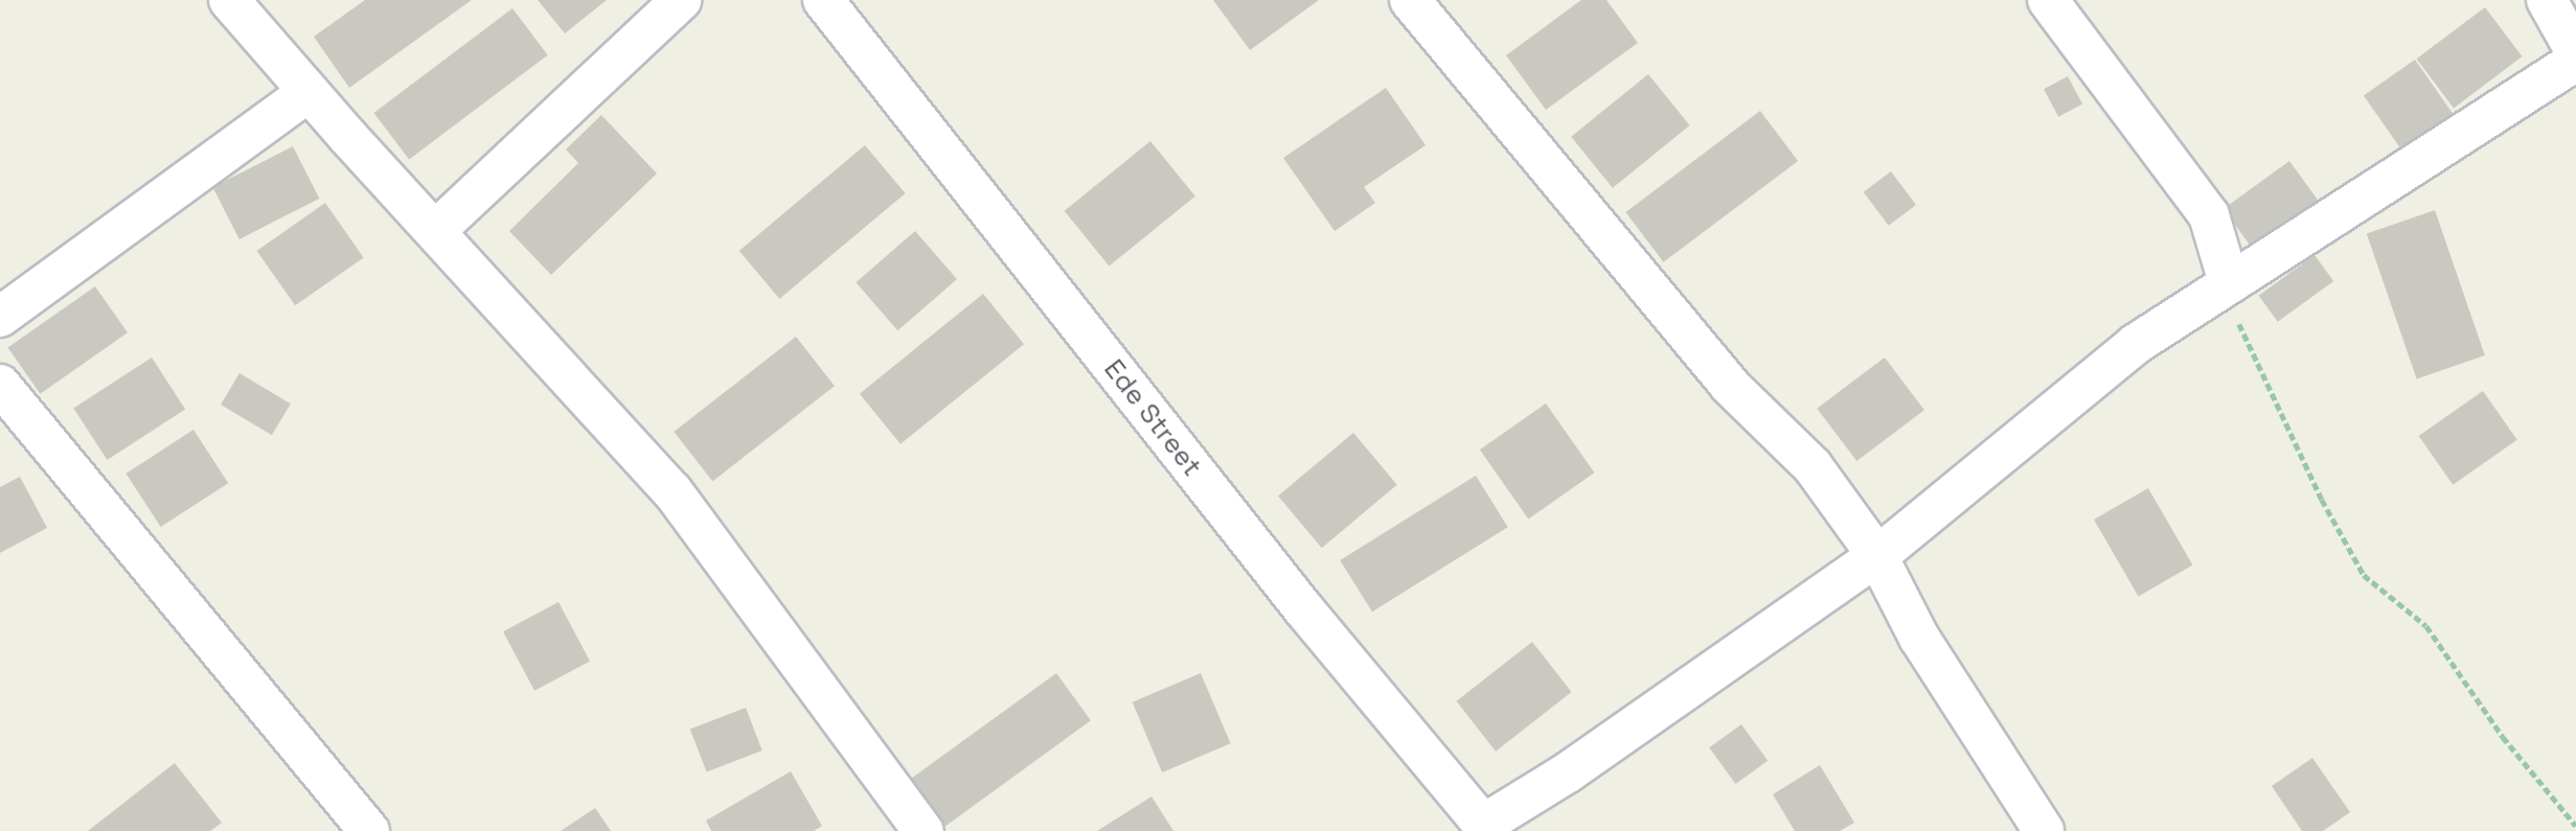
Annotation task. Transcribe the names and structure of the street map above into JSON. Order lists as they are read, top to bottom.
{
  "streets": {
    "street": ["Ede Street"]
  }
}
